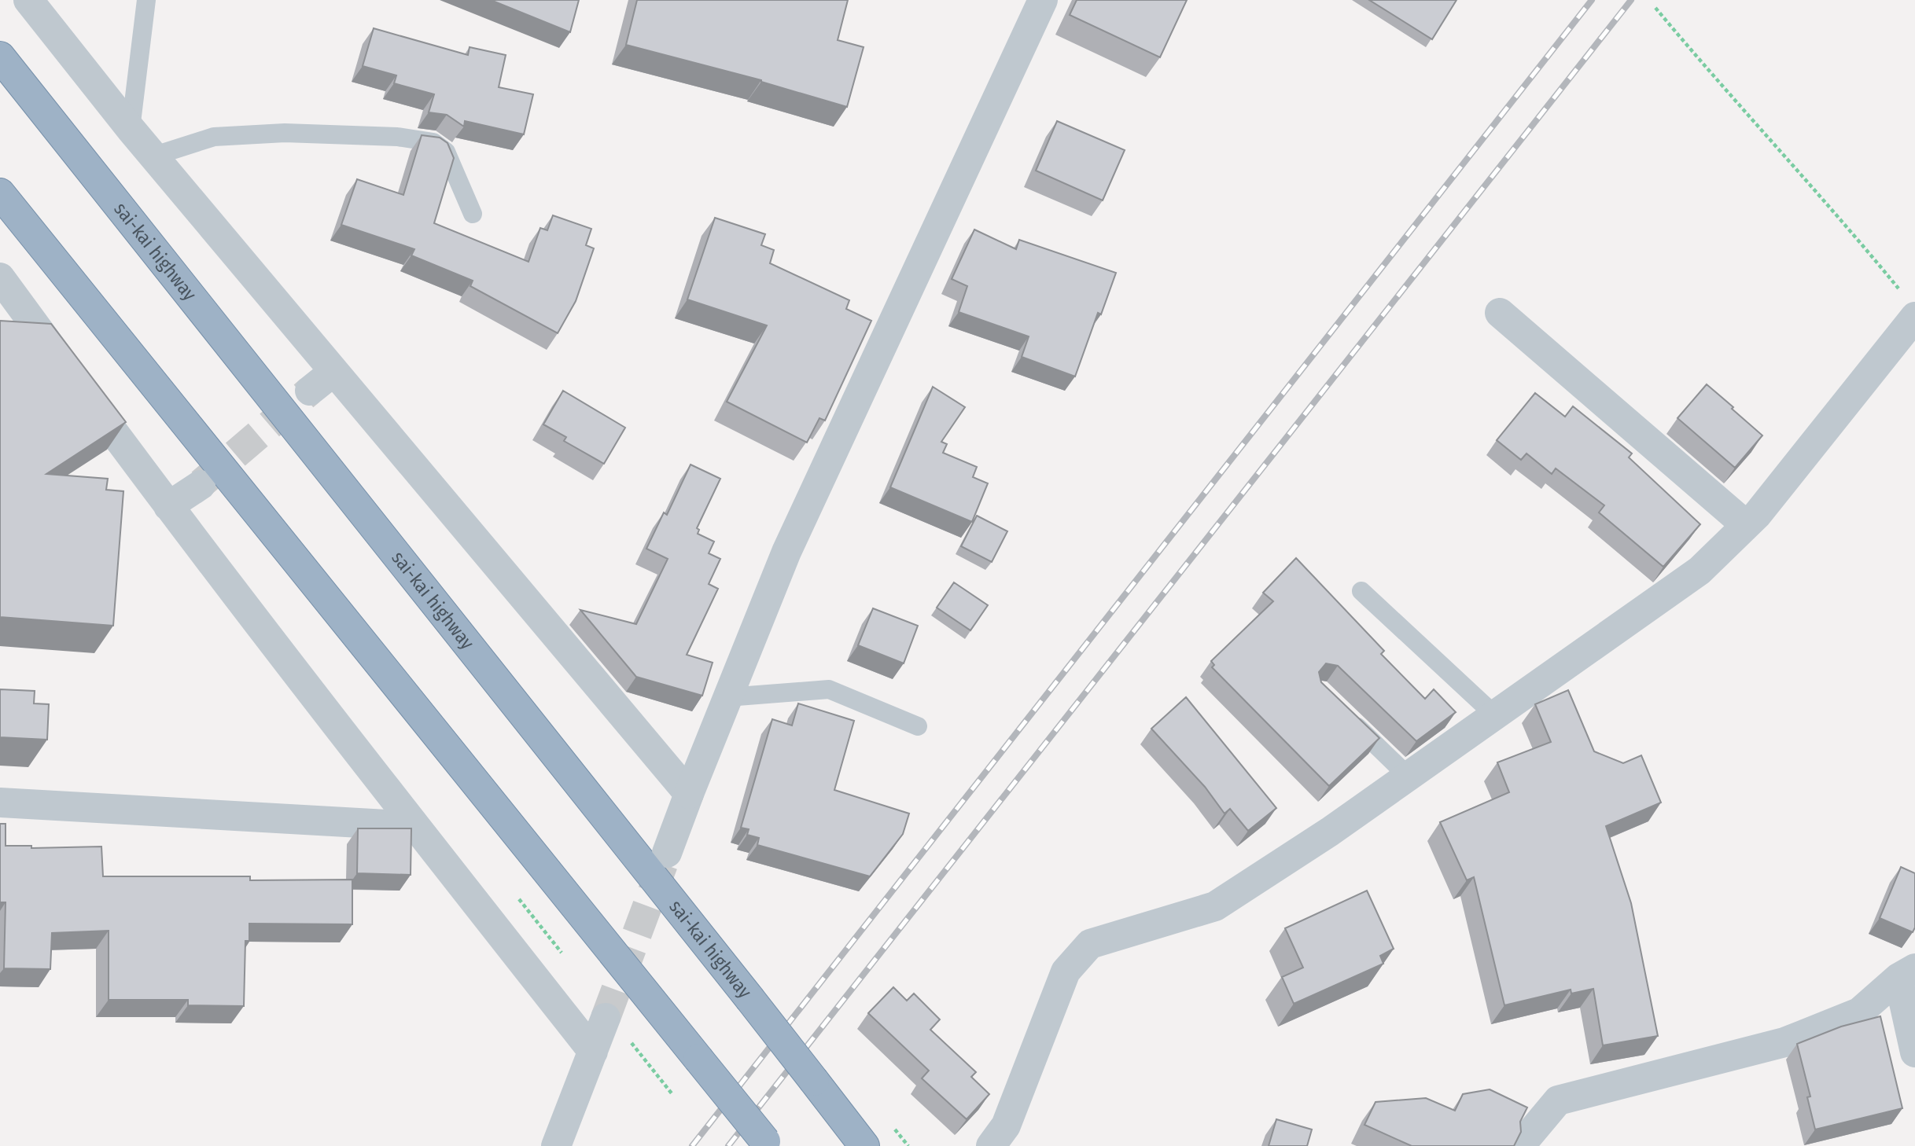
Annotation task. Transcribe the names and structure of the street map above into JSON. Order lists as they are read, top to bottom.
{
  "streets": {
    "highway": ["sai-kai highway"]
  }
}
